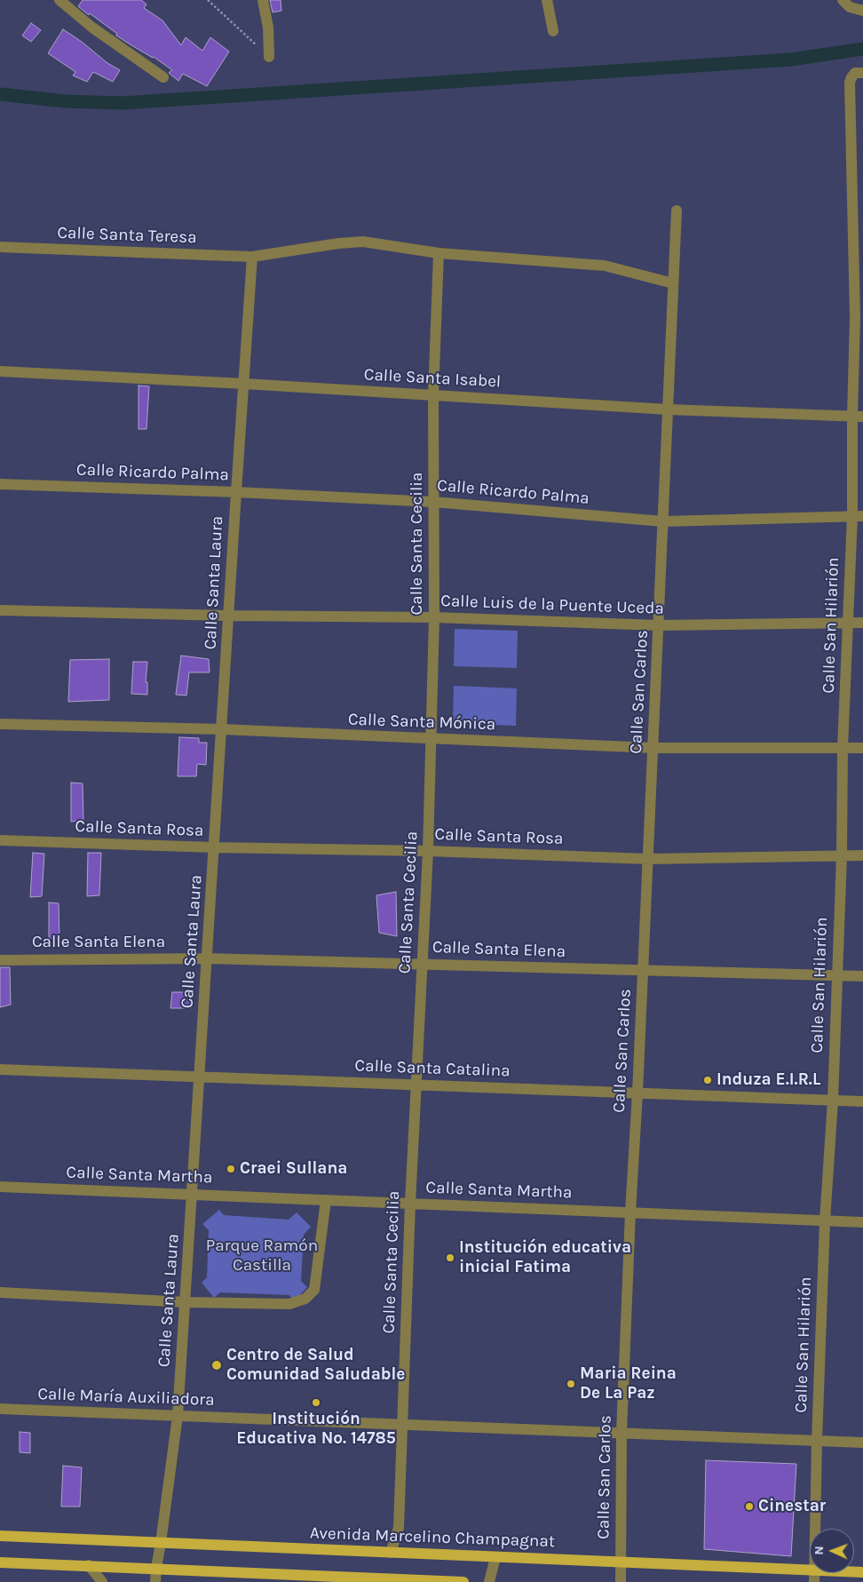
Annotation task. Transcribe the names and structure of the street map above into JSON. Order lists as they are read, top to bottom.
{
  "streets": {
    "main road": ["Avenida Marcelino Champagnat"],
    "street": [
      "Calle Santa Teresa",
      "Calle Santa Isabel",
      "Calle Ricardo Palma",
      "Calle Santa Cecilia",
      "Calle Santa Laura",
      "Calle Luis de la Puente Uceda",
      "Calle San Hilarión",
      "Calle San Carlos",
      "Calle Santa Mónica",
      "Calle Santa Rosa",
      "Calle Santa Elena",
      "Calle Santa Catalina",
      "Calle Santa Martha",
      "Calle María Auxiliadora"
    ]
  },
  "crossings": [
    ["Calle Santa Teresa", "Calle Santa Cecilia"],
    ["Calle Santa Teresa", "Calle Santa Laura"],
    ["Calle Santa Teresa", "Calle San Carlos"],
    ["Calle Santa Isabel", "Calle Santa Cecilia"],
    ["Calle Santa Isabel", "Calle Santa Laura"],
    ["Calle Santa Isabel", "Calle San Hilarión"],
    ["Calle Santa Isabel", "Calle San Carlos"],
    ["Calle Ricardo Palma", "Calle Santa Cecilia"],
    ["Calle Ricardo Palma", "Calle Santa Laura"],
    ["Calle Ricardo Palma", "Calle San Hilarión"],
    ["Calle Ricardo Palma", "Calle San Carlos"],
    ["Calle Santa Cecilia", "Calle Luis de la Puente Uceda"],
    ["Calle Santa Cecilia", "Calle Santa Mónica"],
    ["Calle Santa Cecilia", "Calle Santa Rosa"],
    ["Calle Santa Cecilia", "Calle Santa Elena"],
    ["Calle Santa Cecilia", "Calle Santa Catalina"],
    ["Calle Santa Cecilia", "Calle Santa Martha"],
    ["Calle Santa Cecilia", "Calle María Auxiliadora"],
    ["Calle Santa Cecilia", "Avenida Marcelino Champagnat"],
    ["Calle Santa Laura", "Calle Luis de la Puente Uceda"],
    ["Calle Santa Laura", "Calle Santa Mónica"],
    ["Calle Santa Laura", "Calle Santa Rosa"],
    ["Calle Santa Laura", "Calle Santa Elena"],
    ["Calle Santa Laura", "Calle Santa Catalina"],
    ["Calle Santa Laura", "Calle Santa Martha"],
    ["Calle Santa Laura", "Calle María Auxiliadora"],
    ["Calle Santa Laura", "Avenida Marcelino Champagnat"],
    ["Calle Luis de la Puente Uceda", "Calle San Hilarión"],
    ["Calle Luis de la Puente Uceda", "Calle San Carlos"],
    ["Calle San Hilarión", "Calle Santa Mónica"],
    ["Calle San Hilarión", "Calle Santa Rosa"],
    ["Calle San Hilarión", "Calle Santa Elena"],
    ["Calle San Hilarión", "Calle Santa Catalina"],
    ["Calle San Hilarión", "Calle Santa Martha"],
    ["Calle San Hilarión", "Calle María Auxiliadora"],
    ["Calle San Hilarión", "Avenida Marcelino Champagnat"],
    ["Calle San Carlos", "Calle Santa Mónica"],
    ["Calle San Carlos", "Calle Santa Rosa"],
    ["Calle San Carlos", "Calle Santa Elena"],
    ["Calle San Carlos", "Calle Santa Catalina"],
    ["Calle San Carlos", "Calle Santa Martha"],
    ["Calle San Carlos", "Calle María Auxiliadora"],
    ["Calle San Carlos", "Avenida Marcelino Champagnat"]
  ],
  "parks": ["Parque Ramón Castilla"],
  "places": [
    "Induza E.I.R.L",
    "Craei Sullana",
    "Institución educativa inicial Fatima",
    "Centro de Salud Comunidad Saludable",
    "Maria Reina De La Paz",
    "Institución Educativa No. 14785",
    "Cinestar"
  ],
  "north": "left"
}
